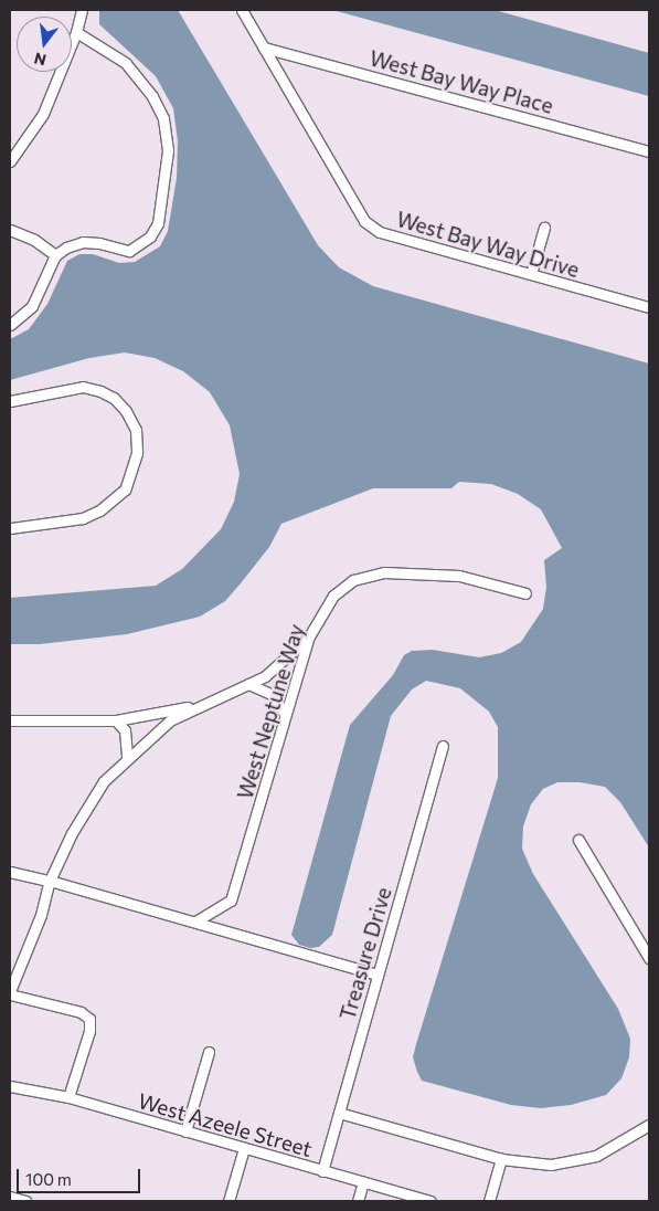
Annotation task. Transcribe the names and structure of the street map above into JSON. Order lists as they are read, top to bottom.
{
  "streets": {
    "street": [
      "West Bay Way Place",
      "West Bay Way Drive",
      "West Neptune Way",
      "Treasure Drive",
      "West Azeele Street"
    ]
  },
  "crossings": [
    ["West Bay Way Place", "West Bay Way Drive"],
    ["Treasure Drive", "West Azeele Street"]
  ],
  "scale_bar": "100 m",
  "north": "bottom"
}
